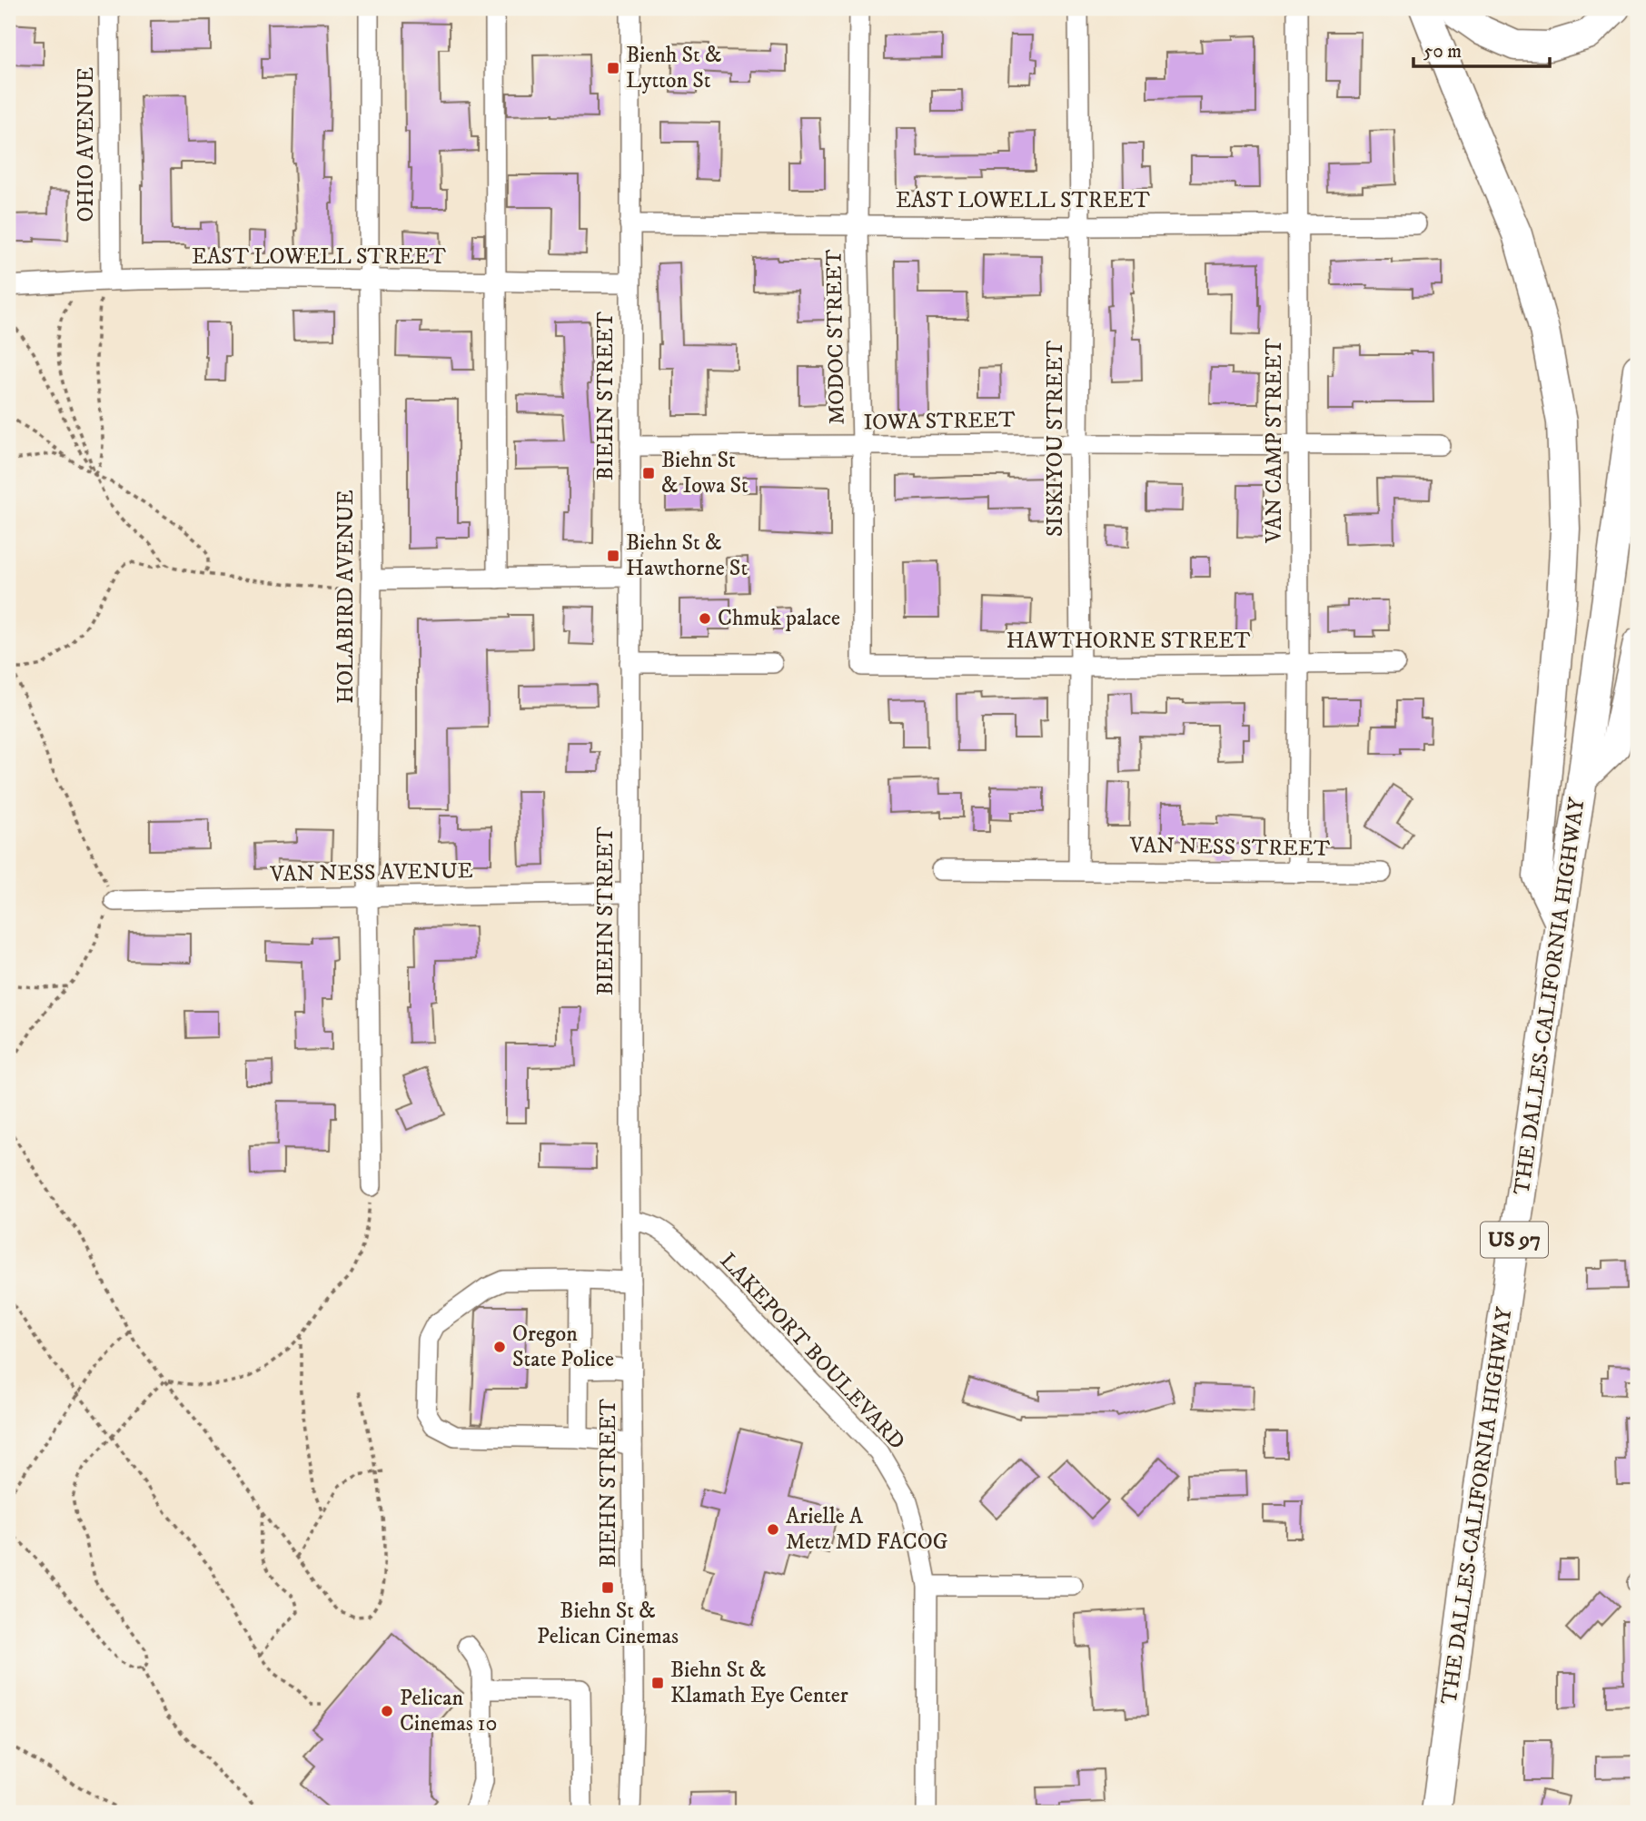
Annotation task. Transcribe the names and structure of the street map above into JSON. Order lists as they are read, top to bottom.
{
  "streets": {
    "highway": ["THE DALLES-CALIFORNIA HIGHWAY", "US 97"],
    "street": [
      "OHIO AVENUE",
      "EAST LOWELL STREET",
      "MODOC STREET",
      "BIEHN STREET",
      "IOWA STREET",
      "SISKIYOU STREET",
      "VAN CAMP STREET",
      "HOLABIRD AVENUE",
      "HAWTHORNE STREET",
      "VAN NESS STREET",
      "VAN NESS AVENUE",
      "LAKEPORT BOULEVARD"
    ]
  },
  "crossings": [
    ["OHIO AVENUE", "EAST LOWELL STREET"],
    ["EAST LOWELL STREET", "MODOC STREET"],
    ["EAST LOWELL STREET", "BIEHN STREET"],
    ["EAST LOWELL STREET", "SISKIYOU STREET"],
    ["EAST LOWELL STREET", "VAN CAMP STREET"],
    ["EAST LOWELL STREET", "HOLABIRD AVENUE"],
    ["MODOC STREET", "IOWA STREET"],
    ["MODOC STREET", "HAWTHORNE STREET"],
    ["BIEHN STREET", "IOWA STREET"],
    ["BIEHN STREET", "VAN NESS AVENUE"],
    ["BIEHN STREET", "LAKEPORT BOULEVARD"],
    ["IOWA STREET", "SISKIYOU STREET"],
    ["IOWA STREET", "VAN CAMP STREET"],
    ["SISKIYOU STREET", "HAWTHORNE STREET"],
    ["SISKIYOU STREET", "VAN NESS STREET"],
    ["VAN CAMP STREET", "HAWTHORNE STREET"],
    ["VAN CAMP STREET", "VAN NESS STREET"],
    ["HOLABIRD AVENUE", "VAN NESS AVENUE"]
  ],
  "places": {
    "transit": [
      "Bienh St & Lytton St",
      "Biehn St & Iowa St",
      "Biehn St & Hawthorne St",
      "Biehn St & Pelican Cinemas",
      "Biehn St & Klamath Eye Center"
    ],
    "other": [
      "Chmuk palace",
      "Oregon State Police",
      "Arielle A Metz MD FACOG",
      "Pelican Cinemas 10"
    ]
  },
  "scale_bar": "50 m"
}
